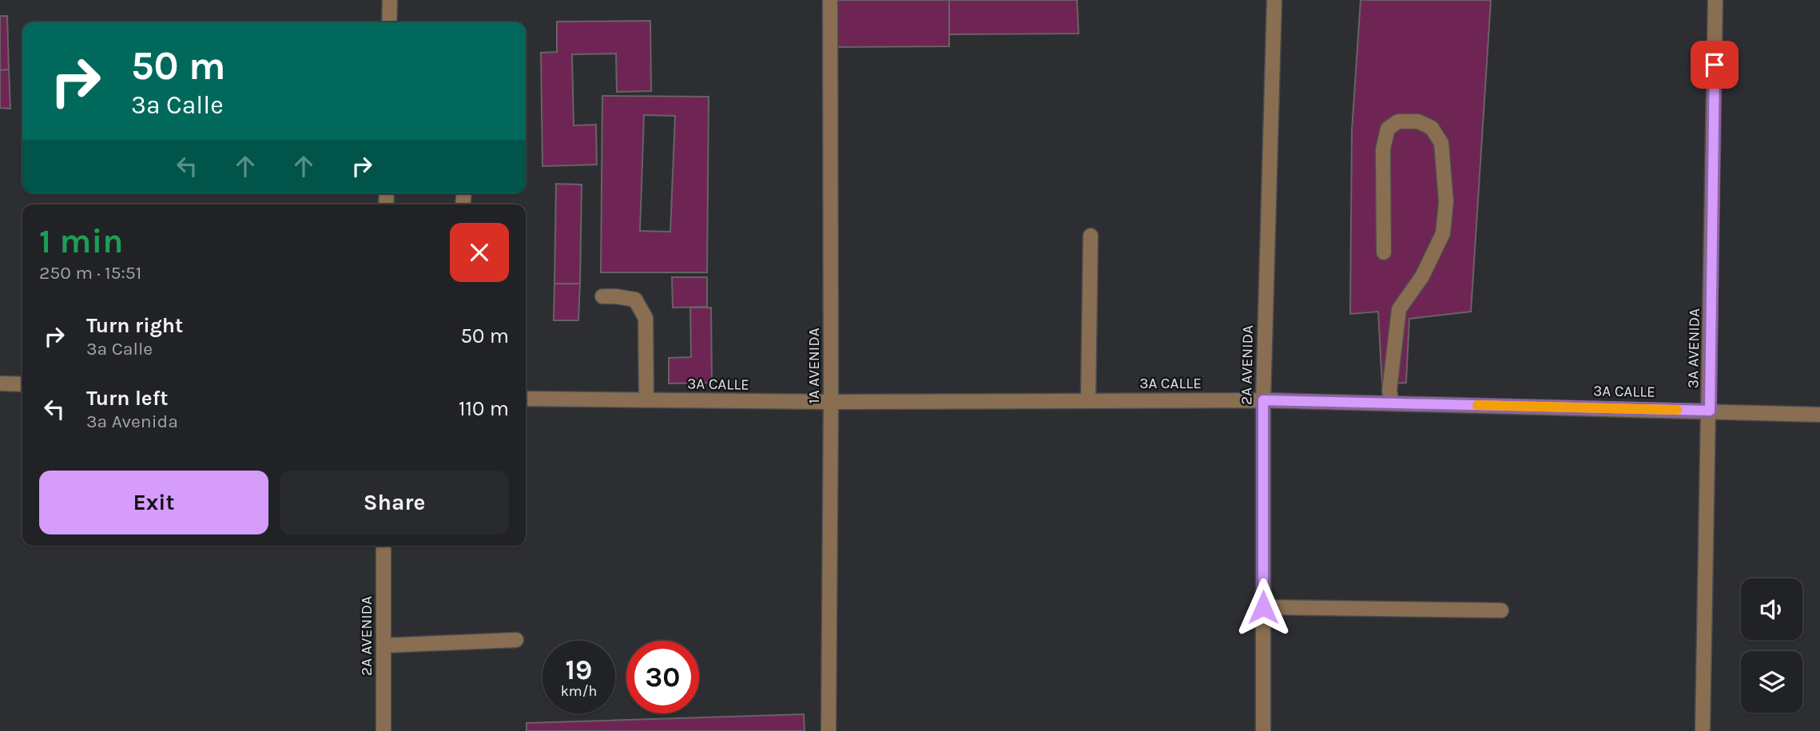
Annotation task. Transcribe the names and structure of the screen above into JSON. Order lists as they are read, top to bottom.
{
  "streets": {
    "street": [
      "3A AVENIDA",
      "2A AVENIDA",
      "1A AVENIDA",
      "3A CALLE"
    ]
  },
  "crossings": [
    ["3A AVENIDA", "3A CALLE"],
    ["2A AVENIDA", "3A CALLE"],
    ["1A AVENIDA", "3A CALLE"]
  ],
  "page": {
    "turn": ["50 m", "3a Calle"],
    "heading": ["1 min", "250 m · 15:51"],
    "list": [
      {
        "name": "Turn right",
        "note": "3a Calle",
        "value": "50 m"
      },
      {
        "name": "Turn left",
        "note": "3a Avenida",
        "value": "110 m"
      }
    ],
    "buttons": ["Exit", "Share"],
    "speed": "19 km/h",
    "limit": "30"
  }
}
